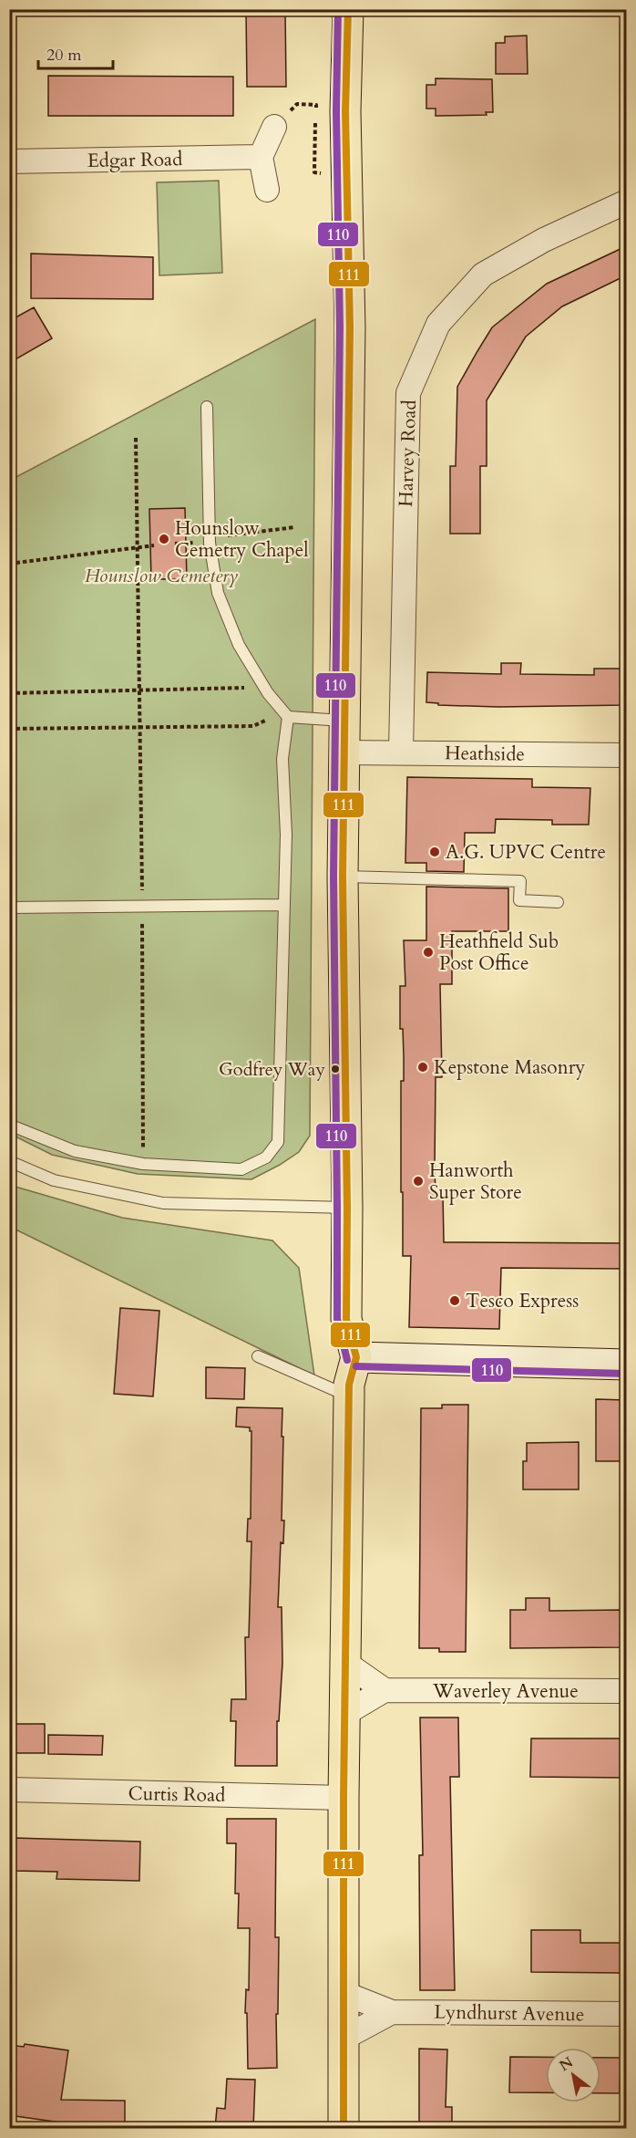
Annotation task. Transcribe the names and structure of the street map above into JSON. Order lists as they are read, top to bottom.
{
  "streets": {
    "street": [
      "Edgar Road",
      "Harvey Road",
      "Heathside",
      "Waverley Avenue",
      "Curtis Road",
      "Lyndhurst Avenue"
    ]
  },
  "crossings": [
    ["Harvey Road", "Heathside"]
  ],
  "parks": ["Hounslow Cemetery"],
  "places": [
    "Hounslow Cemetry Chapel",
    "A.G. UPVC Centre",
    "Heathfield Sub Post Office",
    "Kepstone Masonry",
    "Godfrey Way",
    "Hanworth Super Store",
    "Tesco Express"
  ],
  "lines": ["transit line 111", "transit line 110"],
  "scale_bar": "20 m",
  "north": "top left"
}
